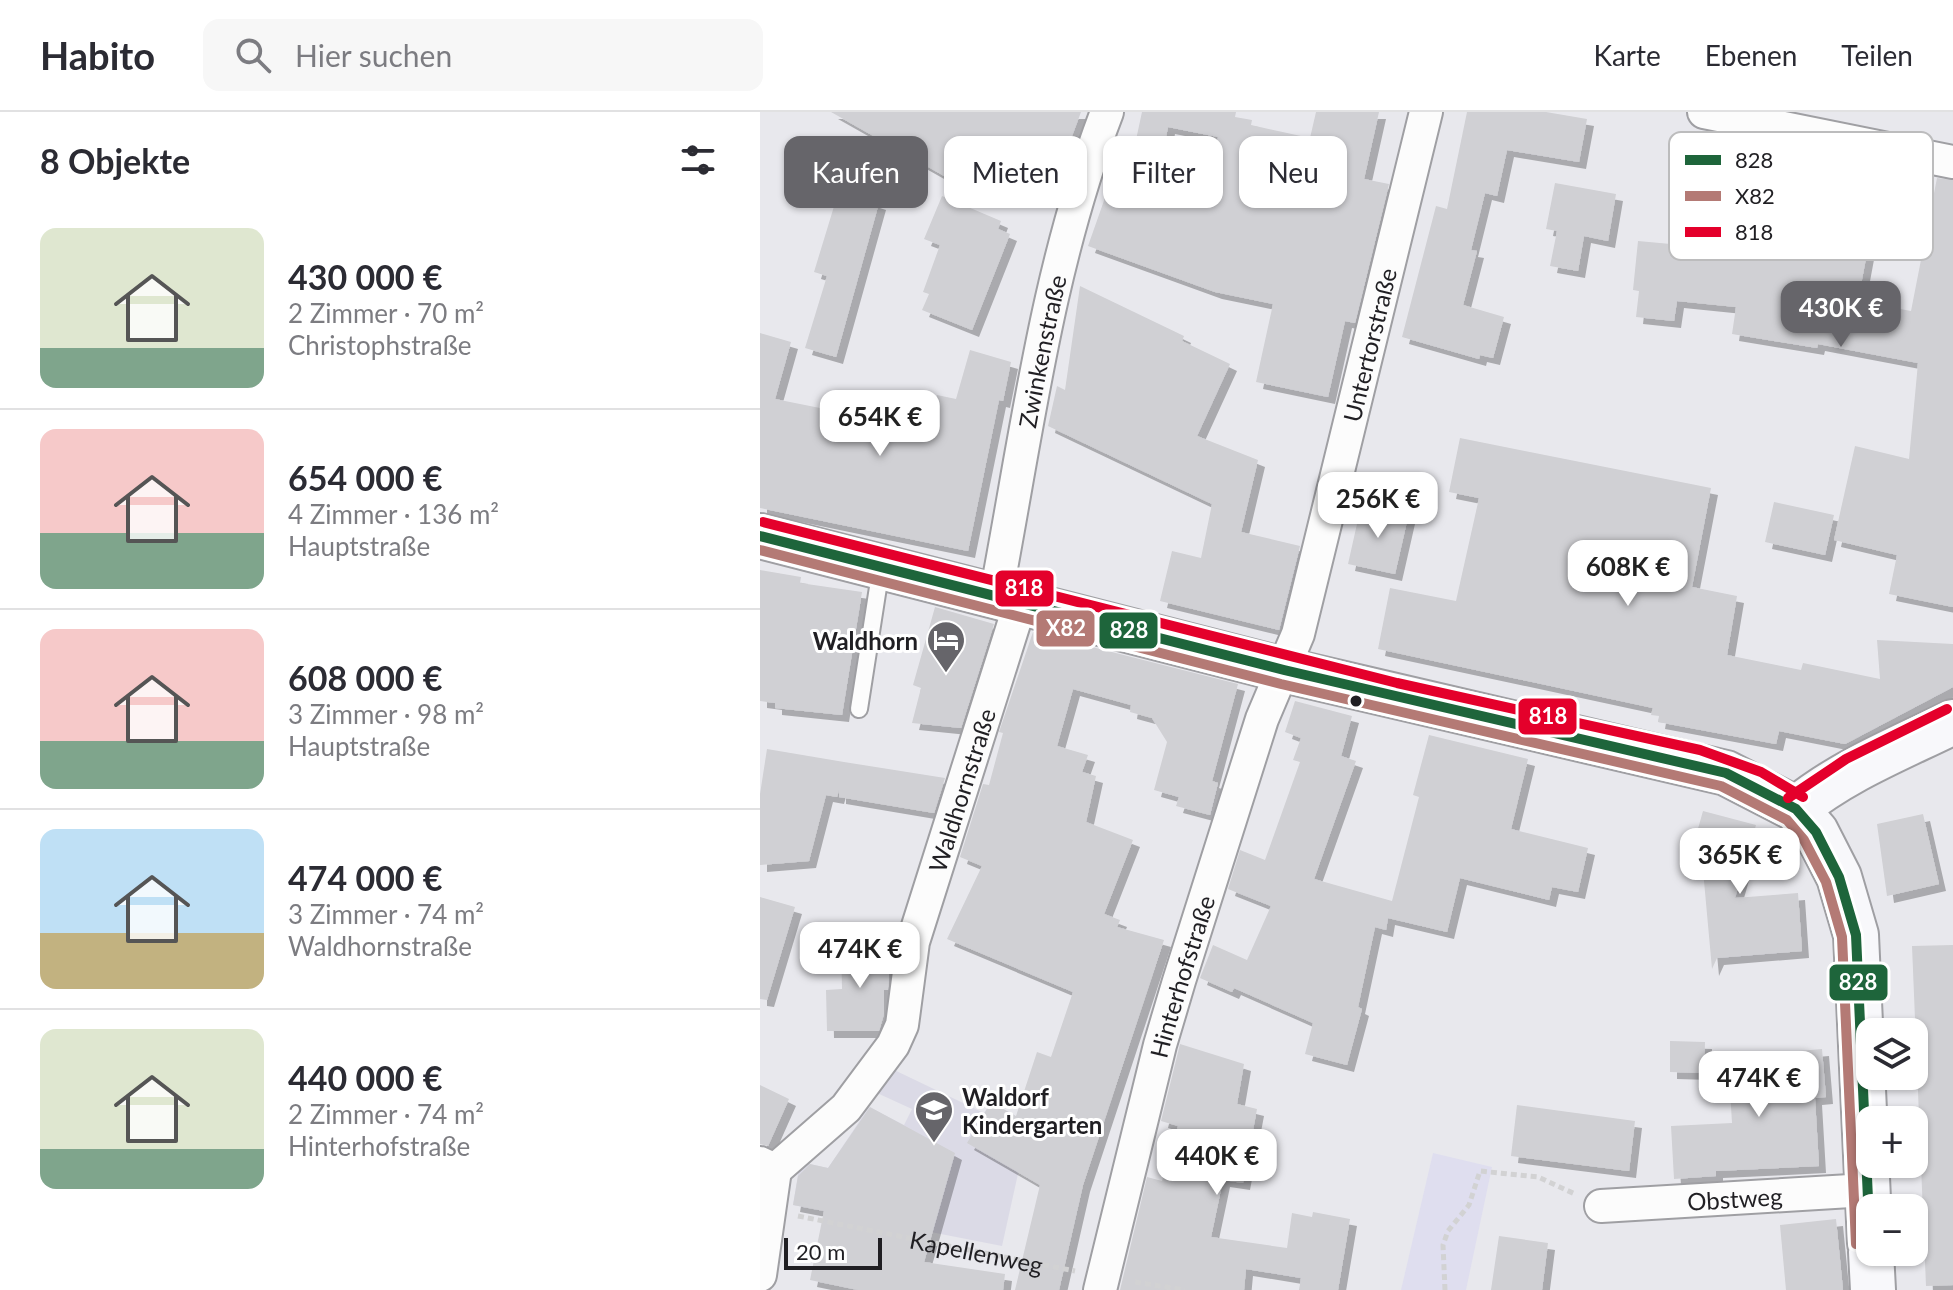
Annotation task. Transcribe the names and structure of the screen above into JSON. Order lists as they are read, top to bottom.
{
  "streets": {
    "street": [
      "Untertorstraße",
      "Zwinkenstraße",
      "Waldhornstraße",
      "Hinterhofstraße",
      "Obstweg"
    ],
    "path": ["Kapellenweg"]
  },
  "crossings": [
    ["Untertorstraße", "Hinterhofstraße"],
    ["Zwinkenstraße", "Waldhornstraße"],
    ["Hinterhofstraße", "Kapellenweg"]
  ],
  "places": {
    "hotel": ["Waldhorn"],
    "school or university": ["Waldorf Kindergarten"]
  },
  "lines": ["transit line 818", "transit line 828", "transit line X82"],
  "legend": ["828", "X82", "818"],
  "scale_bar": "20 m",
  "page": {
    "header": "Habito",
    "search": "Hier suchen",
    "nav": ["Karte", "Ebenen", "Teilen"],
    "heading": "8 Objekte",
    "chip": [
      "Kaufen",
      "Mieten",
      "Filter",
      "Neu"
    ],
    "list": [
      {
        "name": "430 000 €",
        "note": "2 Zimmer · 70 m² · Christophstraße"
      },
      {
        "name": "654 000 €",
        "note": "4 Zimmer · 136 m² · Hauptstraße"
      },
      {
        "name": "608 000 €",
        "note": "3 Zimmer · 98 m² · Hauptstraße"
      },
      {
        "name": "474 000 €",
        "note": "3 Zimmer · 74 m² · Waldhornstraße"
      },
      {
        "name": "440 000 €",
        "note": "2 Zimmer · 74 m² · Hinterhofstraße"
      }
    ],
    "price": [
      "430K €",
      "654K €",
      "256K €",
      "608K €",
      "365K €",
      "474K €",
      "474K €",
      "440K €"
    ],
    "map_buttons": ["+", "−"],
    "scale": "20 m"
  }
}
